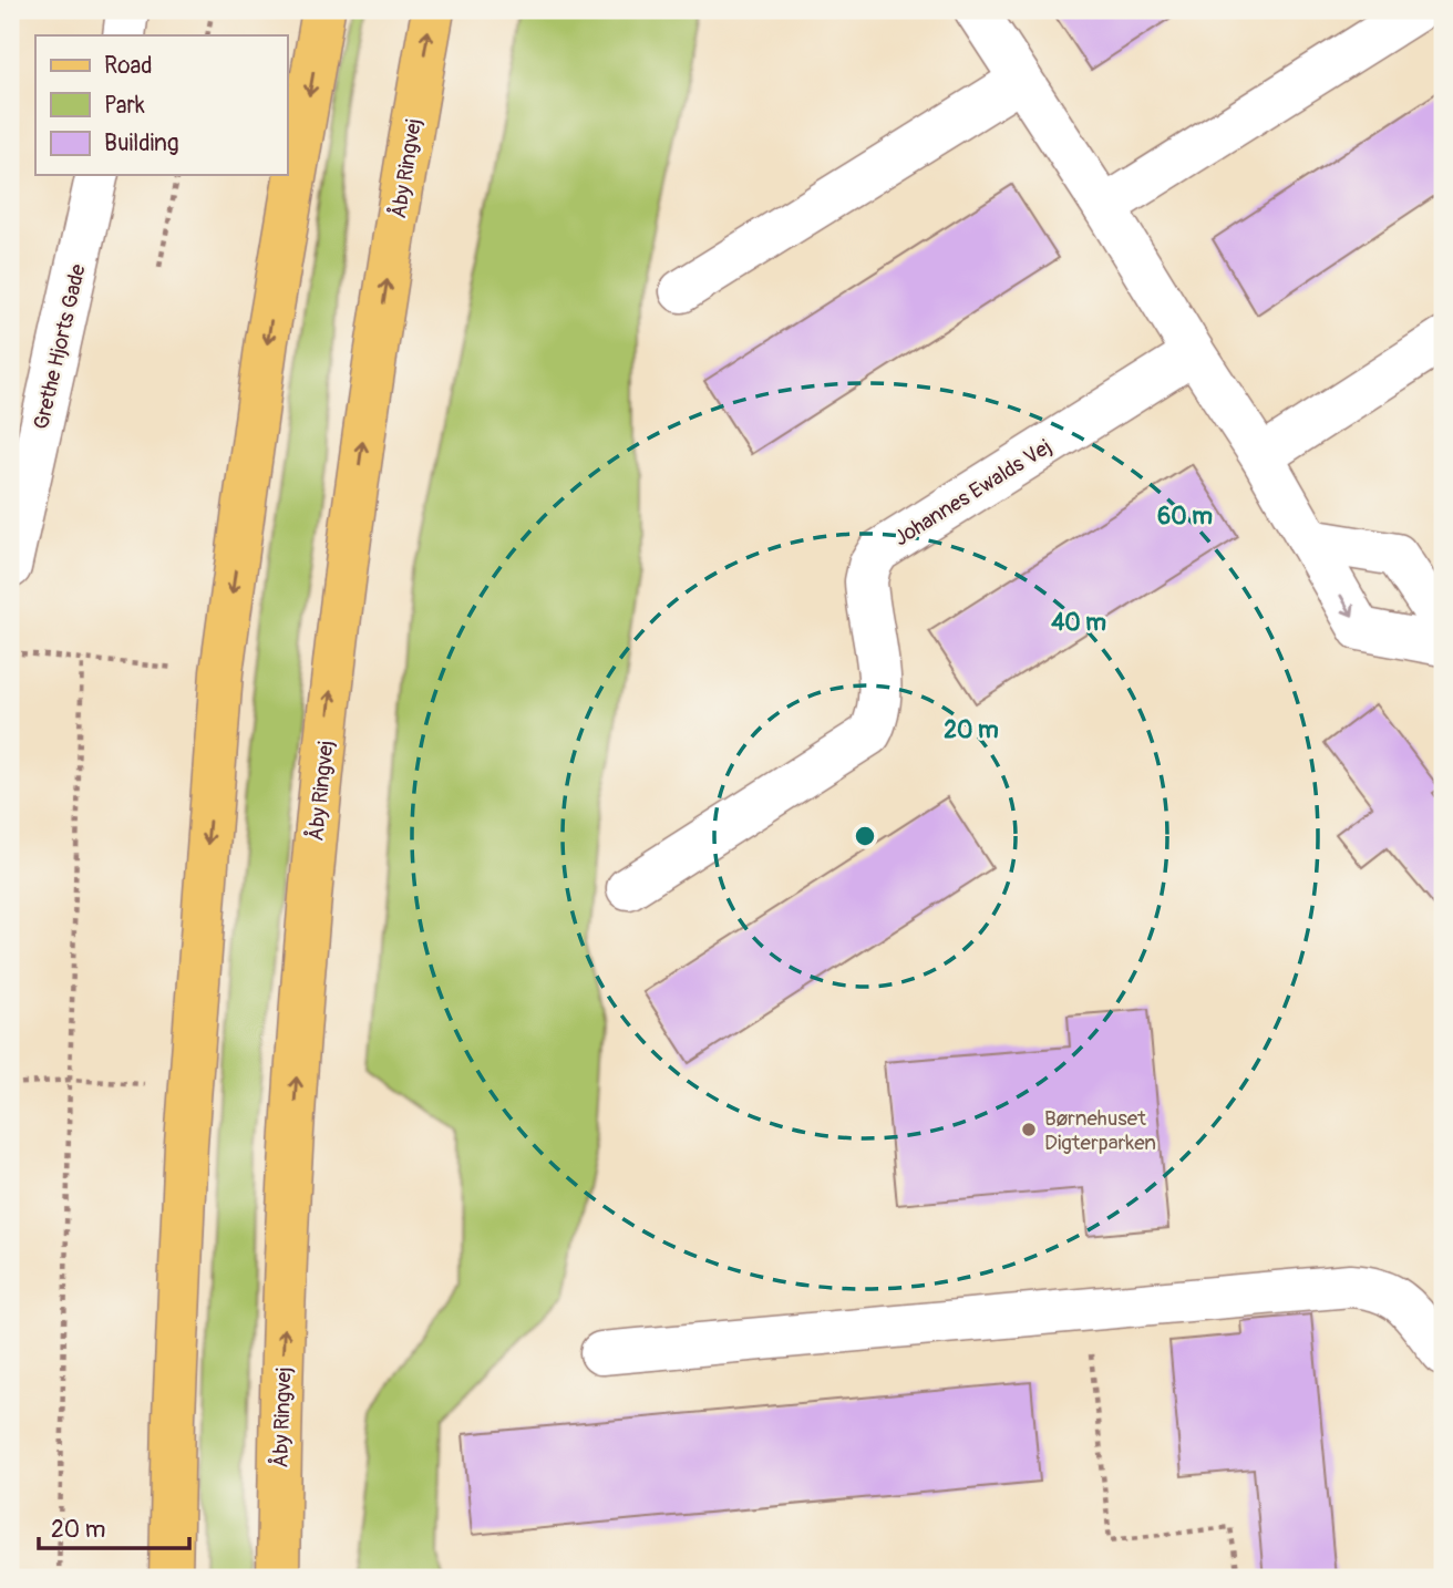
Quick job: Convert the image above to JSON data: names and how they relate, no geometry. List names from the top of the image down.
{
  "streets": {
    "main road": ["Åby Ringvej"],
    "street": ["Grethe Hjorts Gade", "Johannes Ewalds Vej"]
  },
  "places": ["Børnehuset Digterparken"],
  "legend": ["Road", "Park", "Building"],
  "scale_bar": "20 m",
  "rings": ["60 m", "40 m", "20 m"]
}
